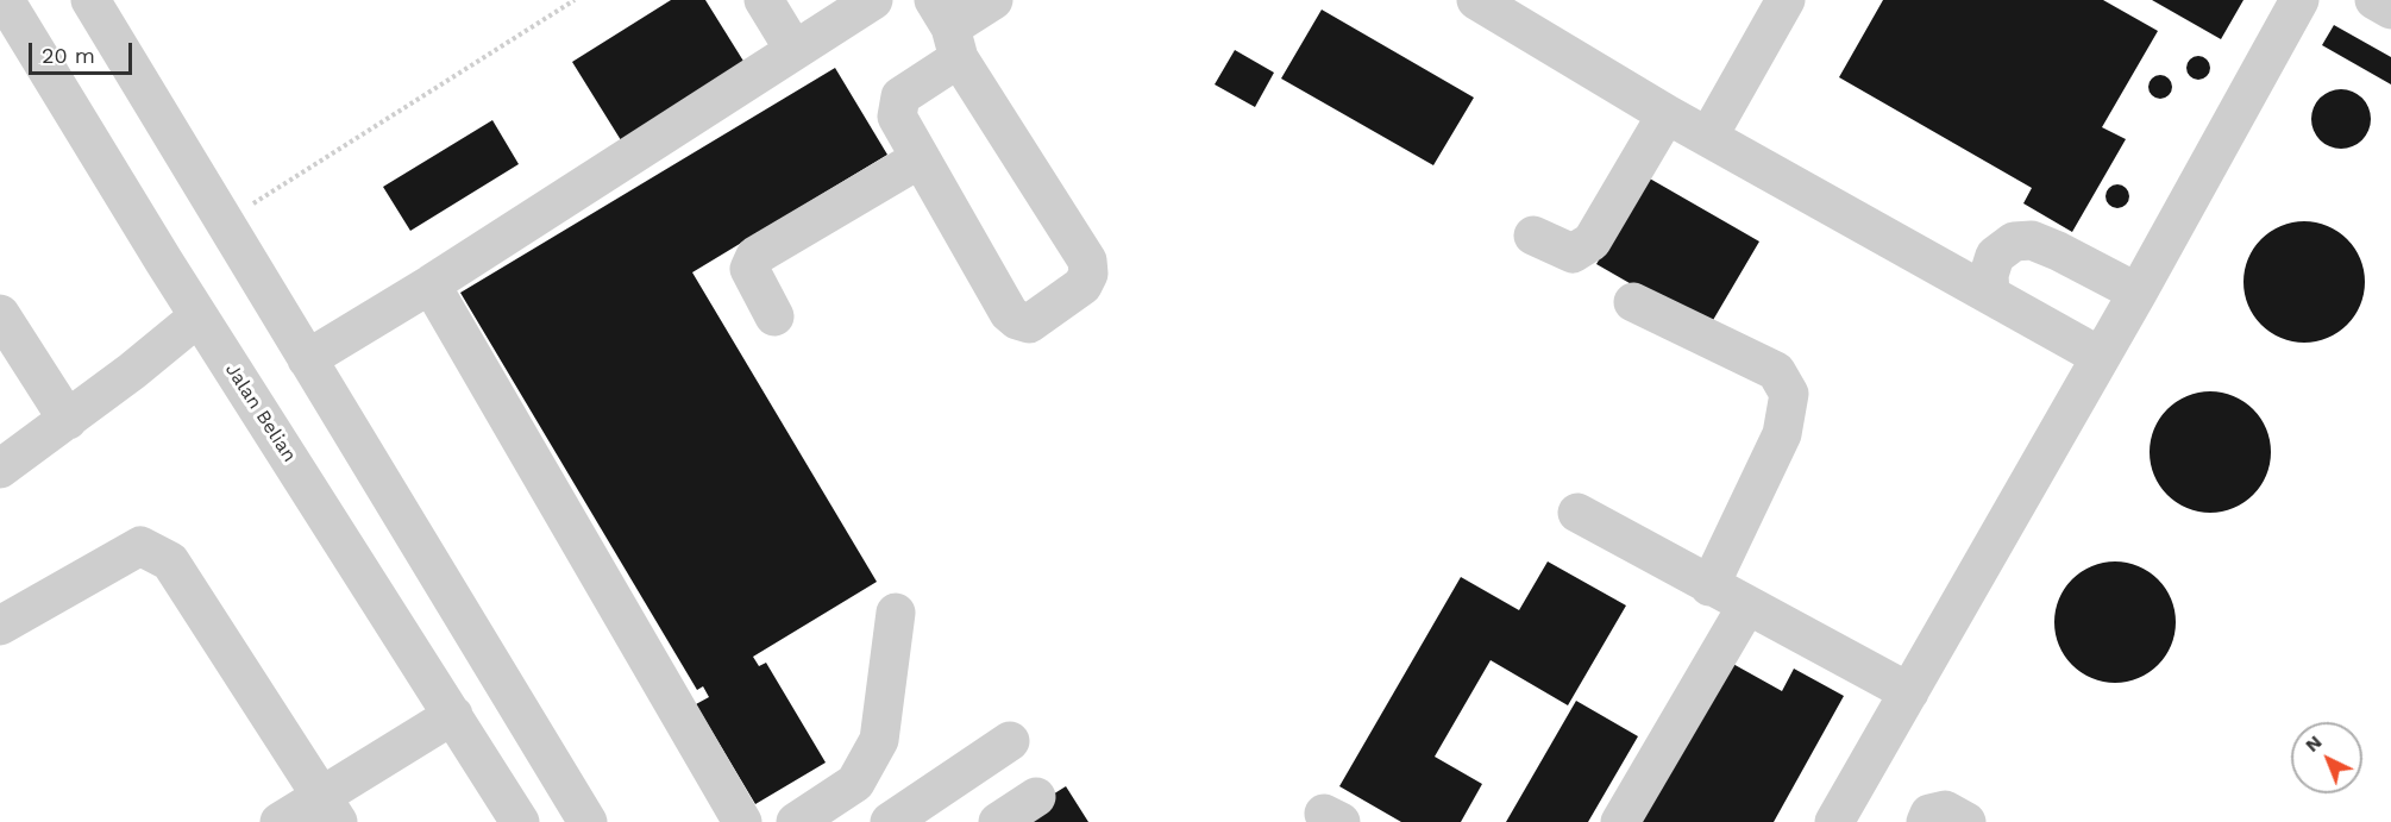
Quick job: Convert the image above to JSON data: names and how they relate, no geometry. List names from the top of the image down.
{
  "streets": {
    "street": ["Jalan Belian"]
  },
  "scale_bar": "20 m",
  "north": "top left"
}
